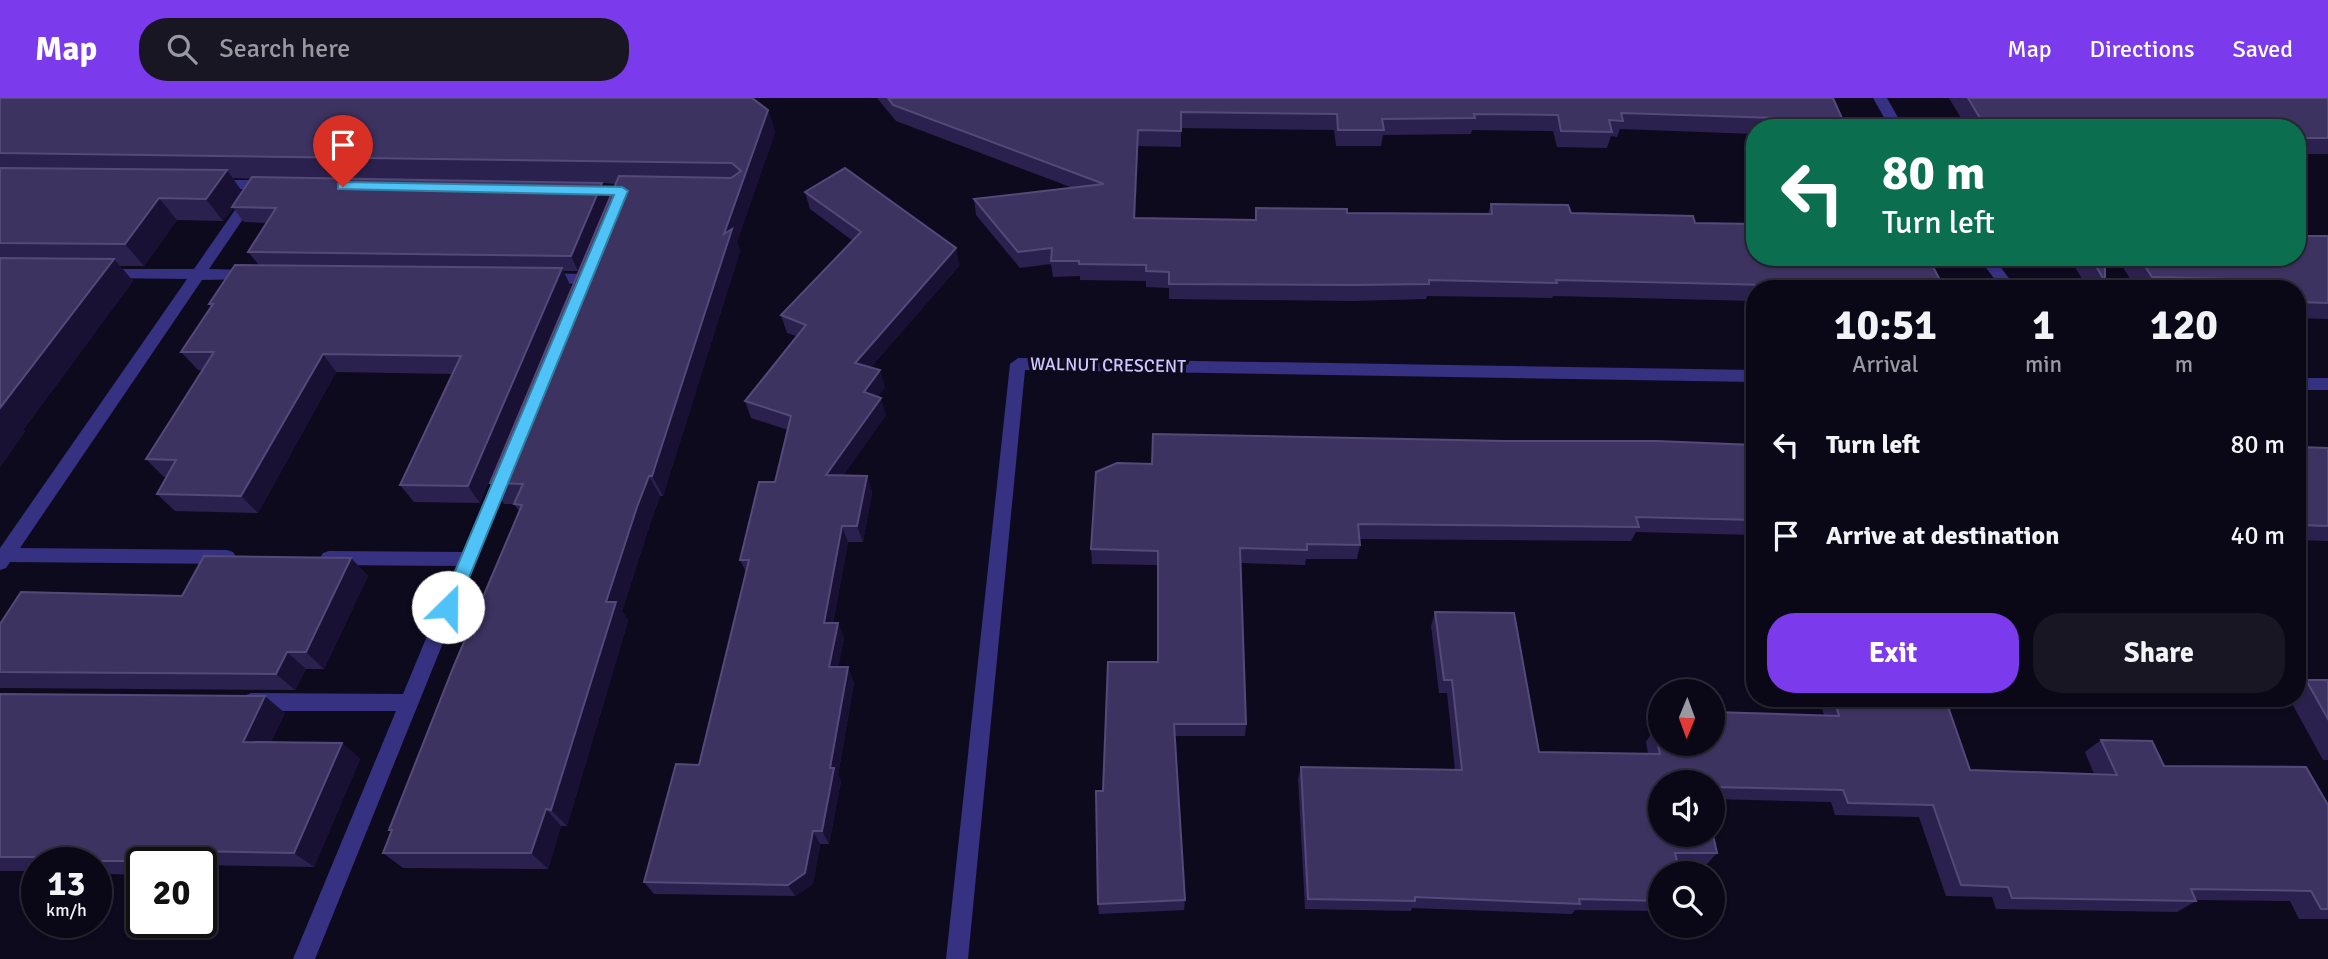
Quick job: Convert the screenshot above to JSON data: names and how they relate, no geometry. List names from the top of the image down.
{
  "streets": {
    "street": ["WALNUT CRESCENT"]
  },
  "north": "bottom",
  "page": {
    "header": "Map",
    "search": "Search here",
    "nav": ["Map", "Directions", "Saved"],
    "turn": ["80 m", "Turn left"],
    "eta": [
      "10:51",
      "Arrival",
      "1",
      "min",
      "120",
      "m"
    ],
    "list": [
      {
        "name": "Turn left",
        "value": "80 m"
      },
      {
        "name": "Arrive at destination",
        "value": "40 m"
      }
    ],
    "buttons": ["Exit", "Share"],
    "speed": "13 km/h",
    "limit": "20"
  }
}
